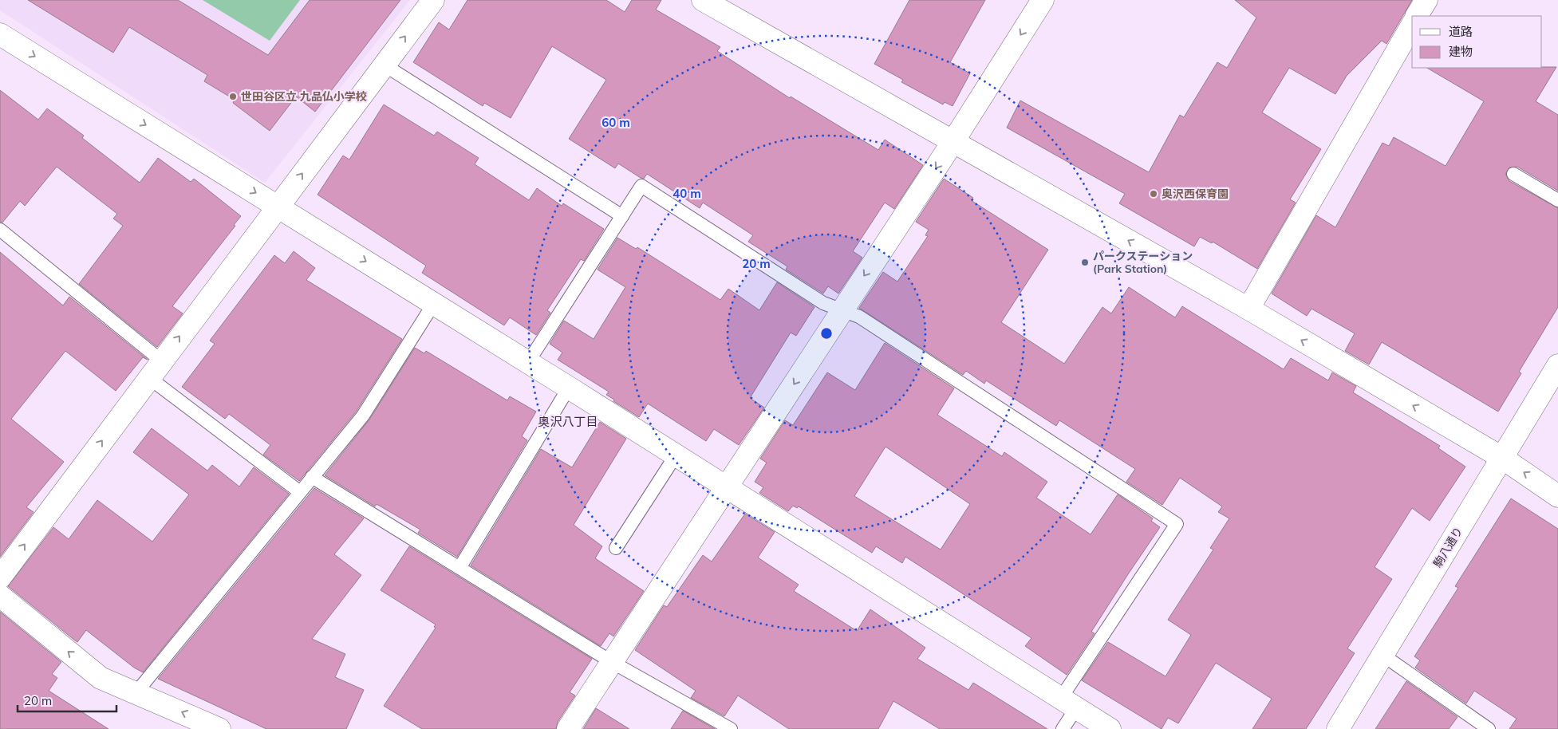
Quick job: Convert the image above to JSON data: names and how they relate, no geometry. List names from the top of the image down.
{
  "streets": {
    "street": ["駒八通り"]
  },
  "districts": ["奥沢八丁目"],
  "places": ["世田谷区立 九品仏小学校", "奥沢西保育園", "パークステーション (Park Station)"],
  "legend": ["道路", "建物"],
  "scale_bar": "20 m",
  "rings": ["60 m", "40 m", "20 m"]
}
